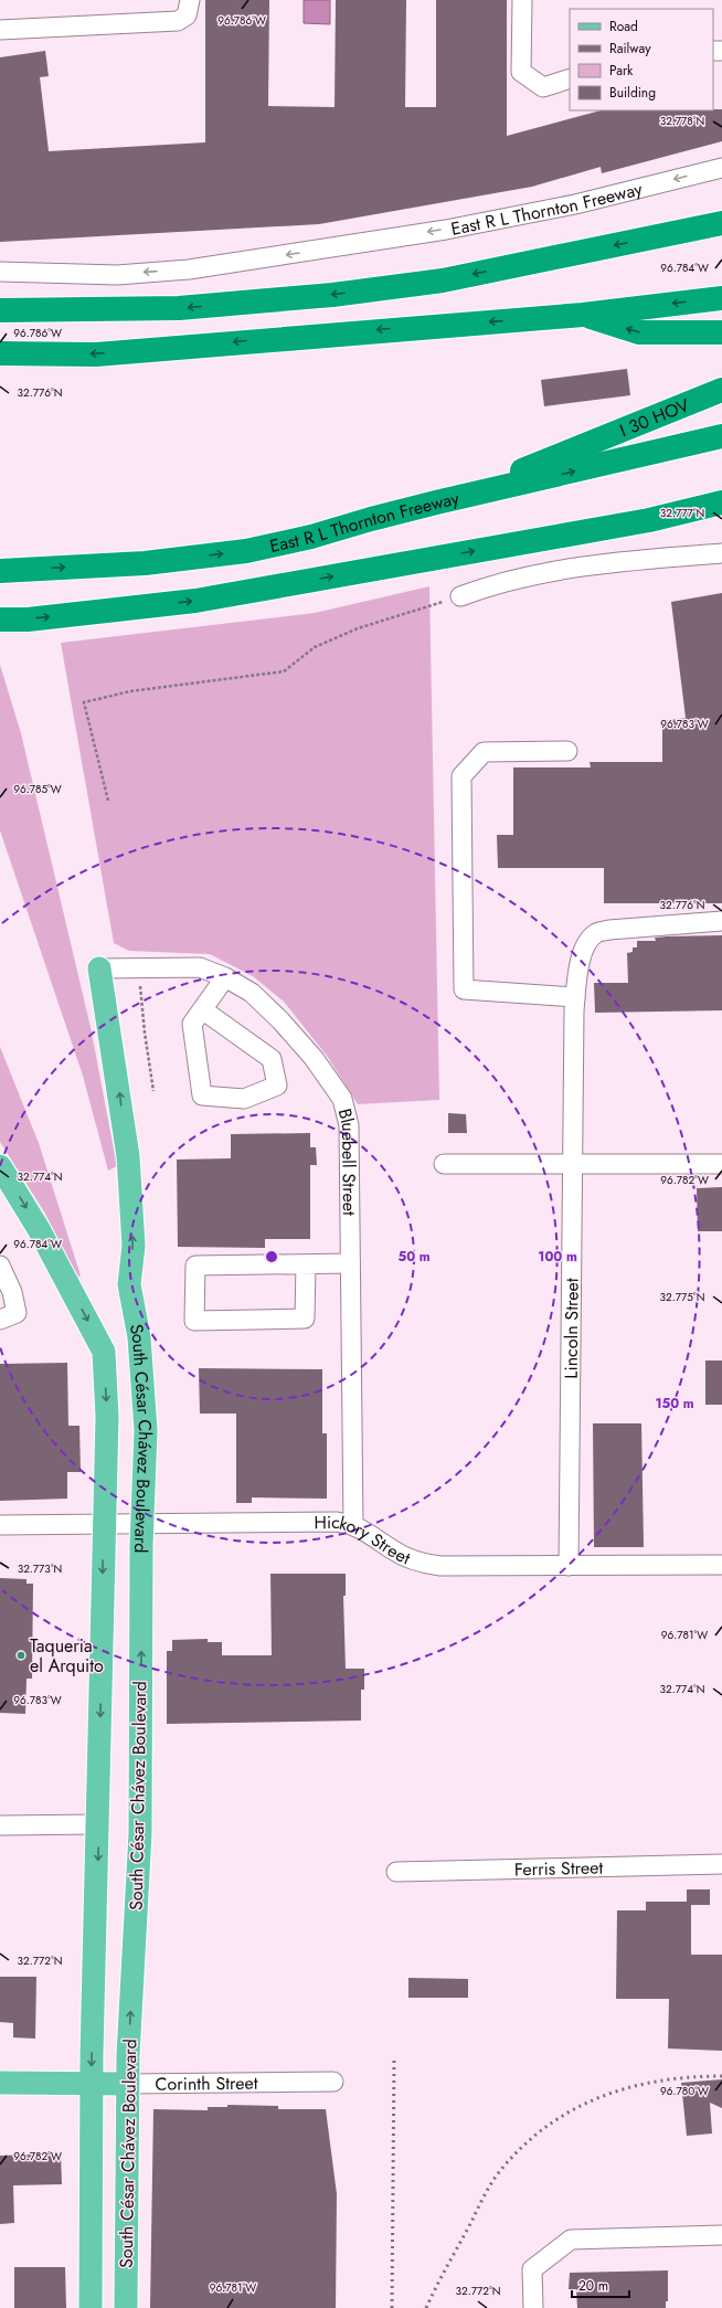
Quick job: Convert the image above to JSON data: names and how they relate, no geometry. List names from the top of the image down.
{
  "streets": {
    "highway": ["East R L Thornton Freeway", "I 30 HOV"],
    "main road": ["South César Chávez Boulevard", "Corinth Street"],
    "street": [
      "Bluebell Street",
      "Lincoln Street",
      "Hickory Street",
      "Ferris Street"
    ]
  },
  "crossings": [
    ["East R L Thornton Freeway", "I 30 HOV"],
    ["Bluebell Street", "South César Chávez Boulevard"],
    ["Bluebell Street", "Hickory Street"],
    ["Lincoln Street", "Hickory Street"],
    ["South César Chávez Boulevard", "Hickory Street"],
    ["South César Chávez Boulevard", "Corinth Street"]
  ],
  "places": ["Taqueria el Arquito"],
  "legend": [
    "Road",
    "Railway",
    "Park",
    "Building"
  ],
  "scale_bar": "20 m",
  "coordinates": [
    "96.786°W",
    "32.778°N",
    "96.784°W",
    "32.776°N",
    "32.777°N",
    "96.783°W",
    "96.785°W",
    "32.774°N",
    "96.782°W",
    "32.775°N",
    "32.773°N",
    "96.781°W",
    "32.772°N",
    "96.780°W"
  ],
  "rings": ["50 m", "100 m", "150 m"]
}
